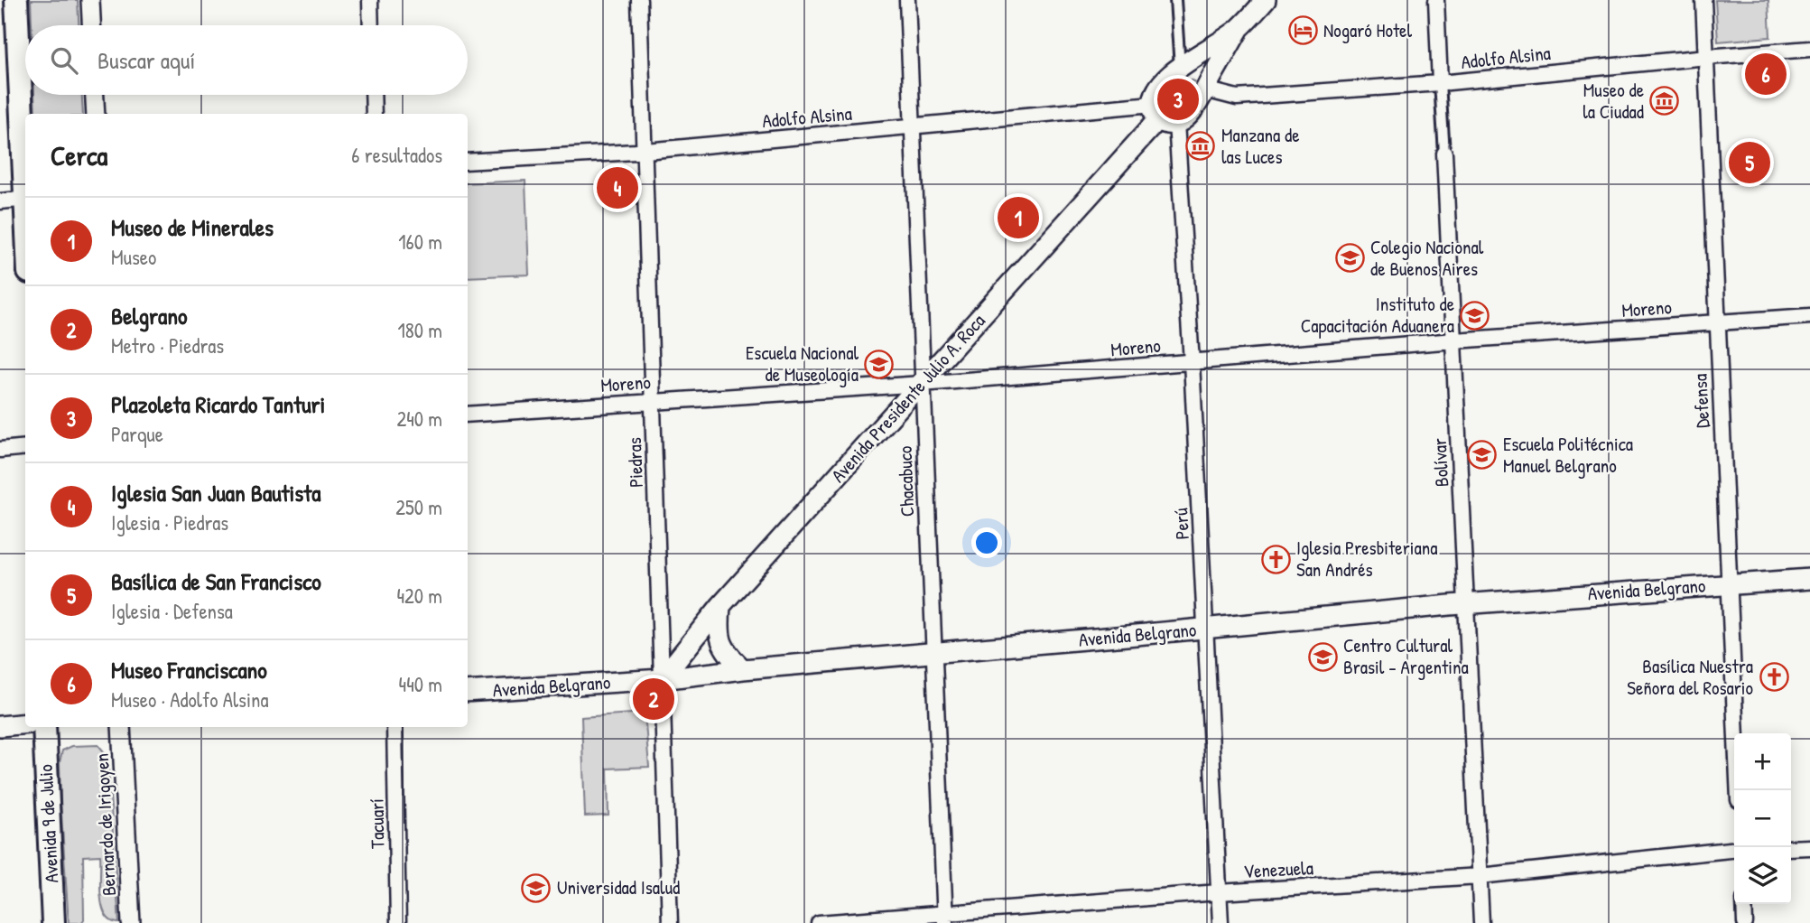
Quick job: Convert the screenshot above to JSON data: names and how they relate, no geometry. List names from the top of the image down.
{
  "streets": {
    "highway": ["Avenida 9 de Julio"],
    "main road": ["Avenida Presidente Julio A. Roca", "Avenida Belgrano"],
    "street": [
      "Adolfo Alsina",
      "Moreno",
      "Defensa",
      "Piedras",
      "Bolívar",
      "Chacabuco",
      "Perú",
      "Tacuarí",
      "Bernardo de Irigoyen",
      "Venezuela"
    ]
  },
  "crossings": [
    ["Adolfo Alsina", "Avenida Presidente Julio A. Roca"],
    ["Adolfo Alsina", "Defensa"],
    ["Adolfo Alsina", "Piedras"],
    ["Adolfo Alsina", "Bolívar"],
    ["Adolfo Alsina", "Chacabuco"],
    ["Adolfo Alsina", "Perú"],
    ["Moreno", "Avenida Presidente Julio A. Roca"],
    ["Moreno", "Defensa"],
    ["Moreno", "Piedras"],
    ["Moreno", "Bolívar"],
    ["Moreno", "Chacabuco"],
    ["Moreno", "Perú"],
    ["Avenida Presidente Julio A. Roca", "Piedras"],
    ["Avenida Presidente Julio A. Roca", "Chacabuco"],
    ["Avenida Presidente Julio A. Roca", "Perú"],
    ["Avenida Presidente Julio A. Roca", "Avenida Belgrano"],
    ["Defensa", "Avenida Belgrano"],
    ["Piedras", "Avenida Belgrano"],
    ["Bolívar", "Avenida Belgrano"],
    ["Bolívar", "Venezuela"],
    ["Chacabuco", "Avenida Belgrano"],
    ["Chacabuco", "Venezuela"],
    ["Perú", "Avenida Belgrano"],
    ["Perú", "Venezuela"]
  ],
  "places": {
    "hotel": ["Nogaró Hotel"],
    "museum": ["Museo de la Ciudad", "Manzana de las Luces"],
    "school or university": [
      "Colegio Nacional de Buenos Aires",
      "Instituto de Capacitación Aduanera",
      "Escuela Nacional de Museología",
      "Escuela Politécnica Manuel Belgrano",
      "Centro Cultural Brasil - Argentina",
      "Universidad Isalud"
    ],
    "church": ["Iglesia Presbiteriana San Andrés", "Basílica Nuestra Señora del Rosario"]
  },
  "page": {
    "search": "Buscar aquí",
    "pins": [
      "6",
      "3",
      "5",
      "4",
      "1",
      "2"
    ],
    "heading": ["Cerca", "6 resultados"],
    "list": [
      {
        "mark": "1",
        "name": "Museo de Minerales",
        "note": "Museo",
        "value": "160 m"
      },
      {
        "mark": "2",
        "name": "Belgrano",
        "note": "Metro · Piedras",
        "value": "180 m"
      },
      {
        "mark": "3",
        "name": "Plazoleta Ricardo Tanturi",
        "note": "Parque",
        "value": "240 m"
      },
      {
        "mark": "4",
        "name": "Iglesia San Juan Bautista",
        "note": "Iglesia · Piedras",
        "value": "250 m"
      },
      {
        "mark": "5",
        "name": "Basílica de San Francisco",
        "note": "Iglesia · Defensa",
        "value": "420 m"
      },
      {
        "mark": "6",
        "name": "Museo Franciscano",
        "note": "Museo · Adolfo Alsina",
        "value": "440 m"
      }
    ],
    "map_buttons": ["+", "−"]
  }
}
